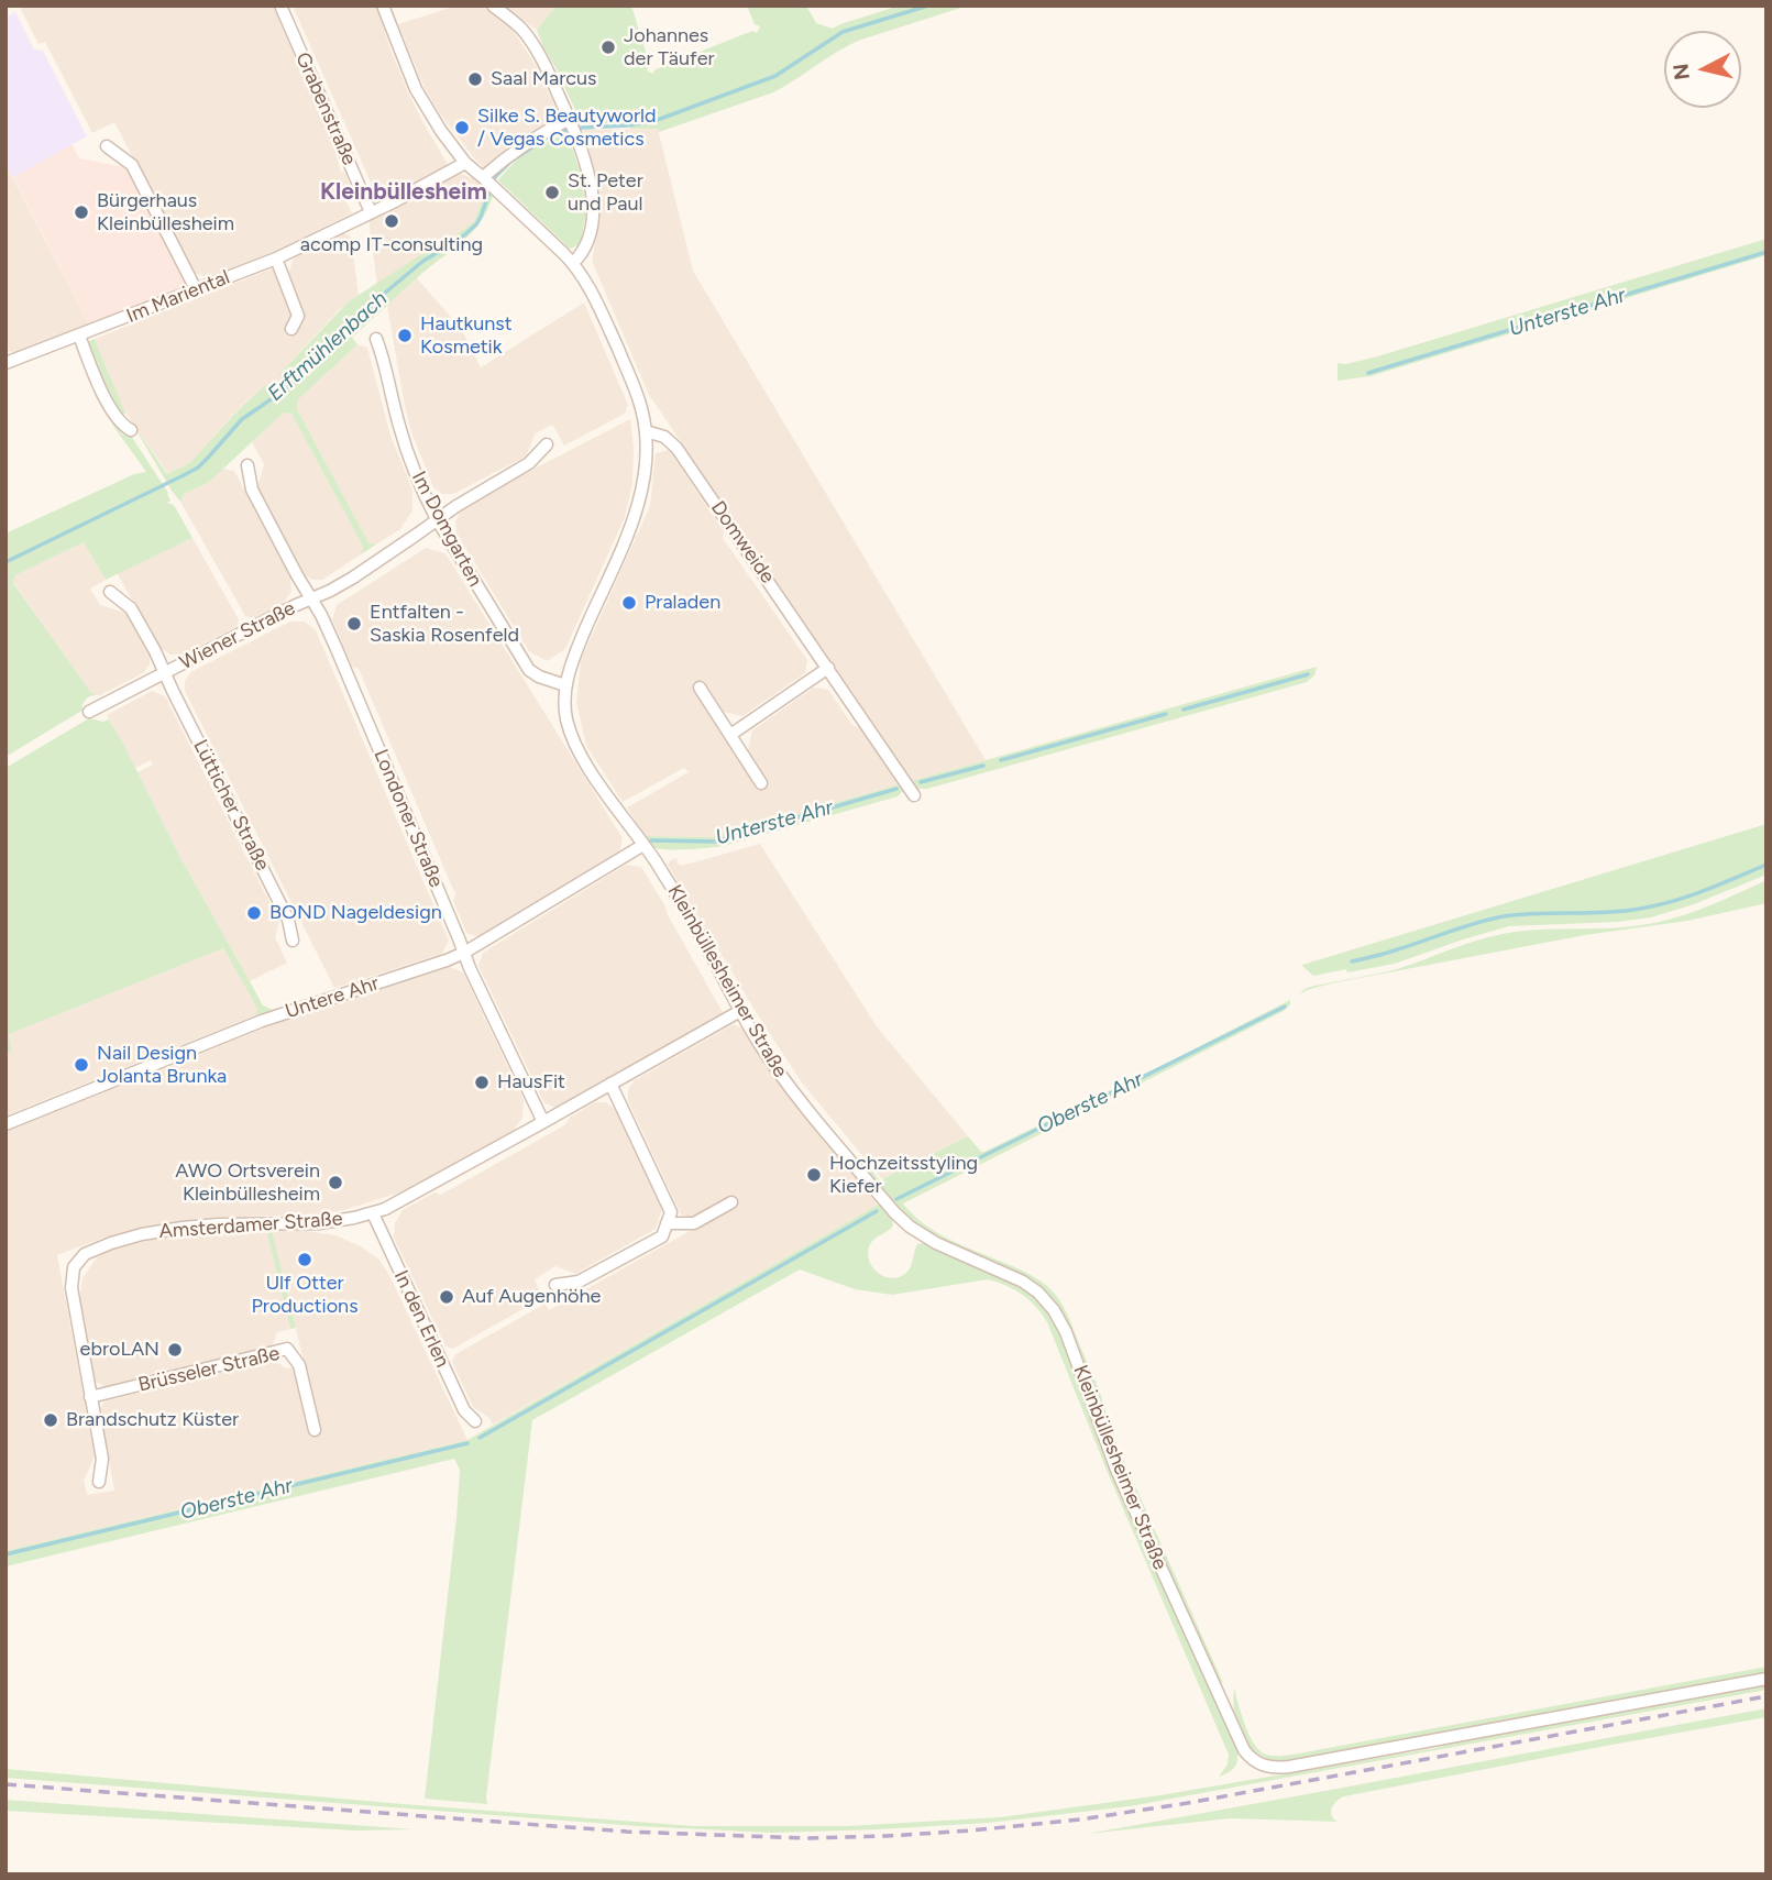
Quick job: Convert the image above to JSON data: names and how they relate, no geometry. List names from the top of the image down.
{
  "streets": {
    "street": [
      "Grabenstraße",
      "Im Mariental",
      "Im Domgarten",
      "Domweide",
      "Wiener Straße",
      "Lütticher Straße",
      "Londoner Straße",
      "Kleinbüllesheimer Straße",
      "Untere Ahr",
      "Amsterdamer Straße",
      "In den Erlen",
      "Brüsseler Straße"
    ]
  },
  "crossings": [
    ["Grabenstraße", "Im Mariental"],
    ["Im Mariental", "Kleinbüllesheimer Straße"],
    ["Im Domgarten", "Wiener Straße"],
    ["Im Domgarten", "Kleinbüllesheimer Straße"],
    ["Domweide", "Kleinbüllesheimer Straße"],
    ["Wiener Straße", "Lütticher Straße"],
    ["Wiener Straße", "Londoner Straße"],
    ["Londoner Straße", "Untere Ahr"],
    ["Londoner Straße", "Amsterdamer Straße"],
    ["Kleinbüllesheimer Straße", "Untere Ahr"],
    ["Kleinbüllesheimer Straße", "Amsterdamer Straße"],
    ["Amsterdamer Straße", "In den Erlen"],
    ["Amsterdamer Straße", "Brüsseler Straße"]
  ],
  "districts": ["Kleinbüllesheim"],
  "water": ["Unterste Ahr", "Erftmühlenbach", "Oberste Ahr"],
  "places": [
    "Johannes der Täufer",
    "Saal Marcus",
    "Silke S. Beautyworld / Vegas Cosmetics",
    "St. Peter und Paul",
    "Bürgerhaus Kleinbüllesheim",
    "acomp IT-consulting",
    "Hautkunst Kosmetik",
    "Praladen",
    "Entfalten - Saskia Rosenfeld",
    "BOND Nageldesign",
    "Nail Design Jolanta Brunka",
    "HausFit",
    "Hochzeitsstyling Kiefer",
    "AWO Ortsverein Kleinbüllesheim",
    "Ulf Otter Productions",
    "Auf Augenhöhe",
    "ebroLAN",
    "Brandschutz Küster"
  ],
  "north": "left"
}
